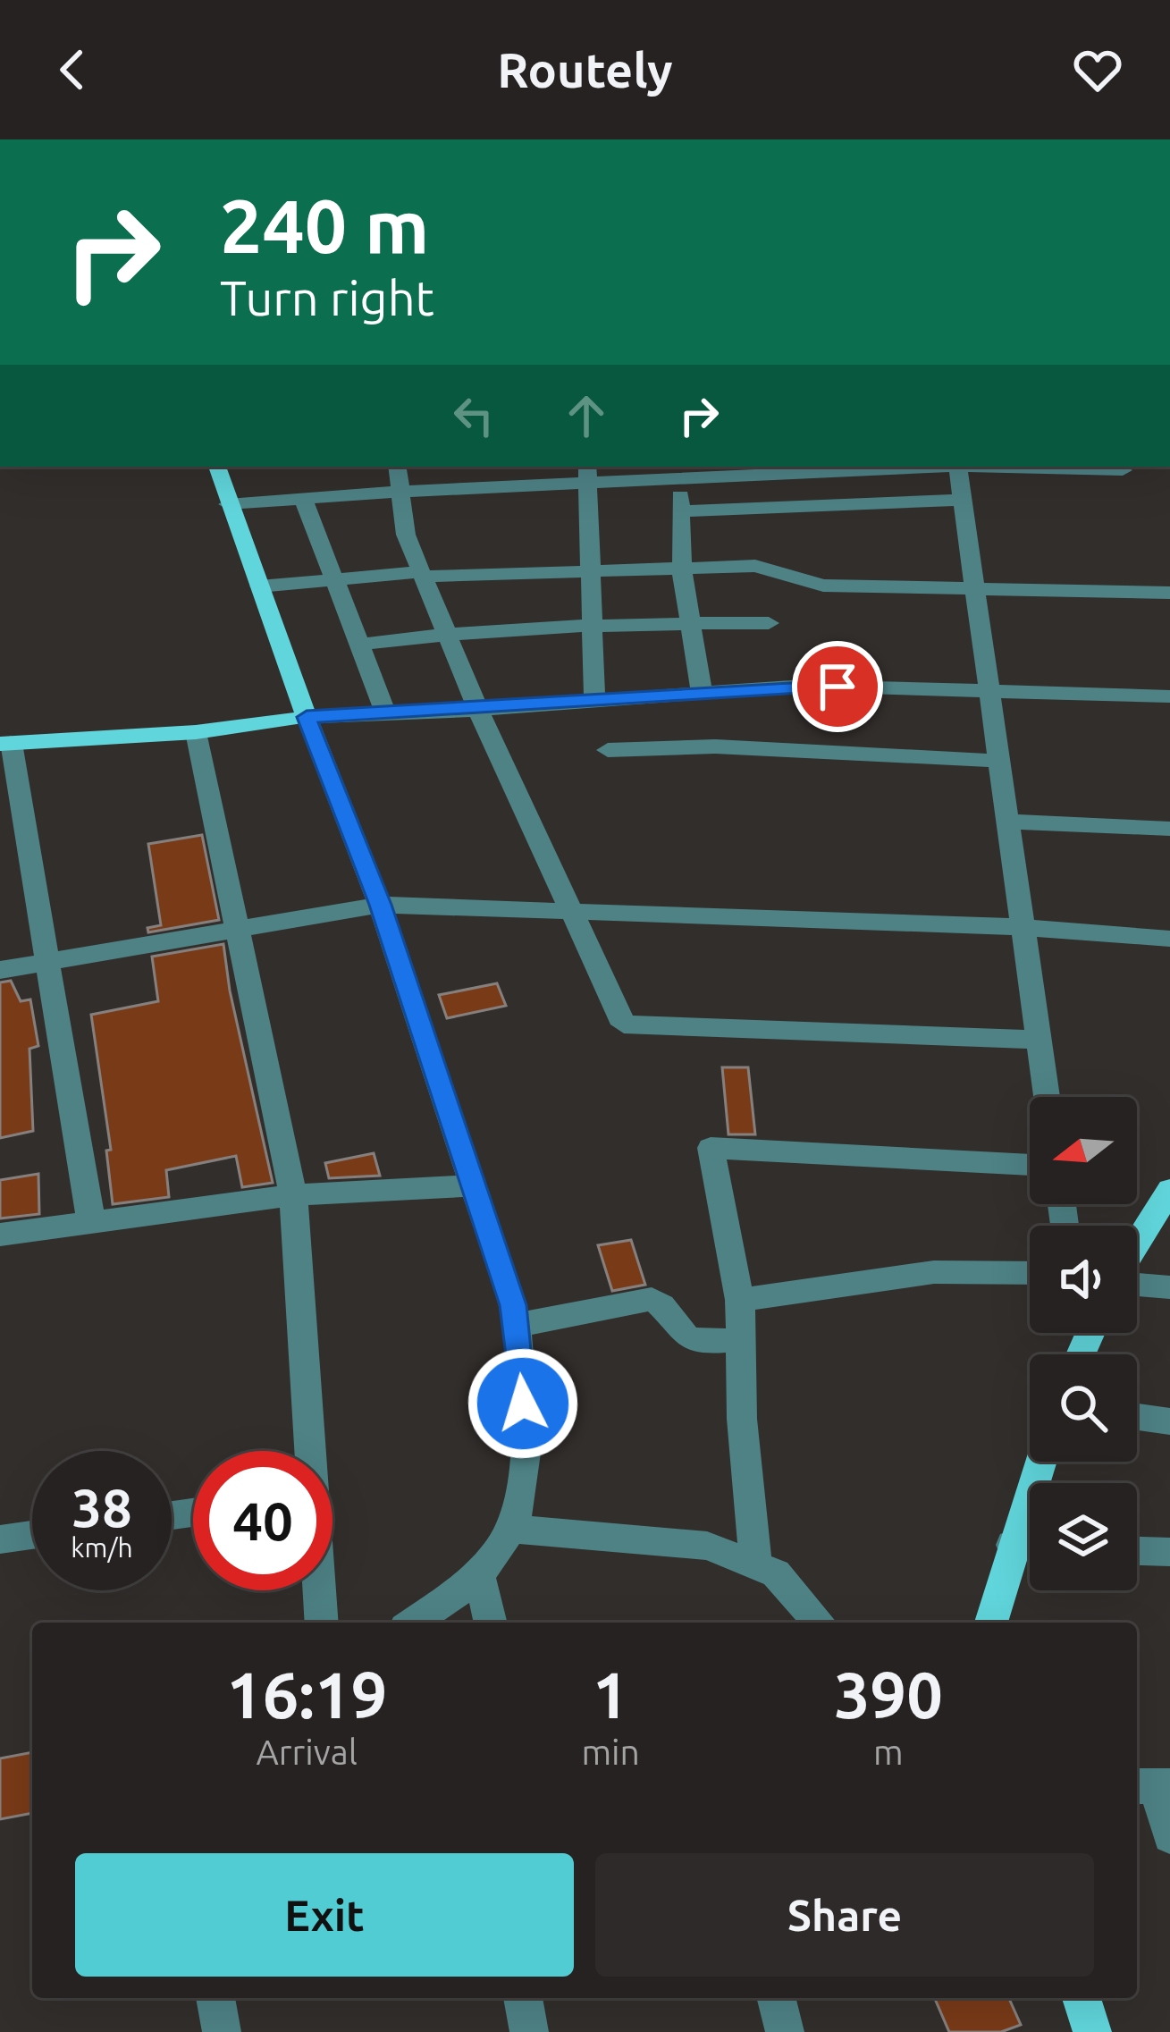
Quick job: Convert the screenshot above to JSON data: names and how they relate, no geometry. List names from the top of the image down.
{
  "north": "left",
  "page": {
    "header": "Routely",
    "turn": ["240 m", "Turn right"],
    "speed": "38 km/h",
    "limit": "40",
    "eta": [
      "16:19",
      "Arrival",
      "1",
      "min",
      "390",
      "m"
    ],
    "buttons": ["Exit", "Share"]
  }
}
